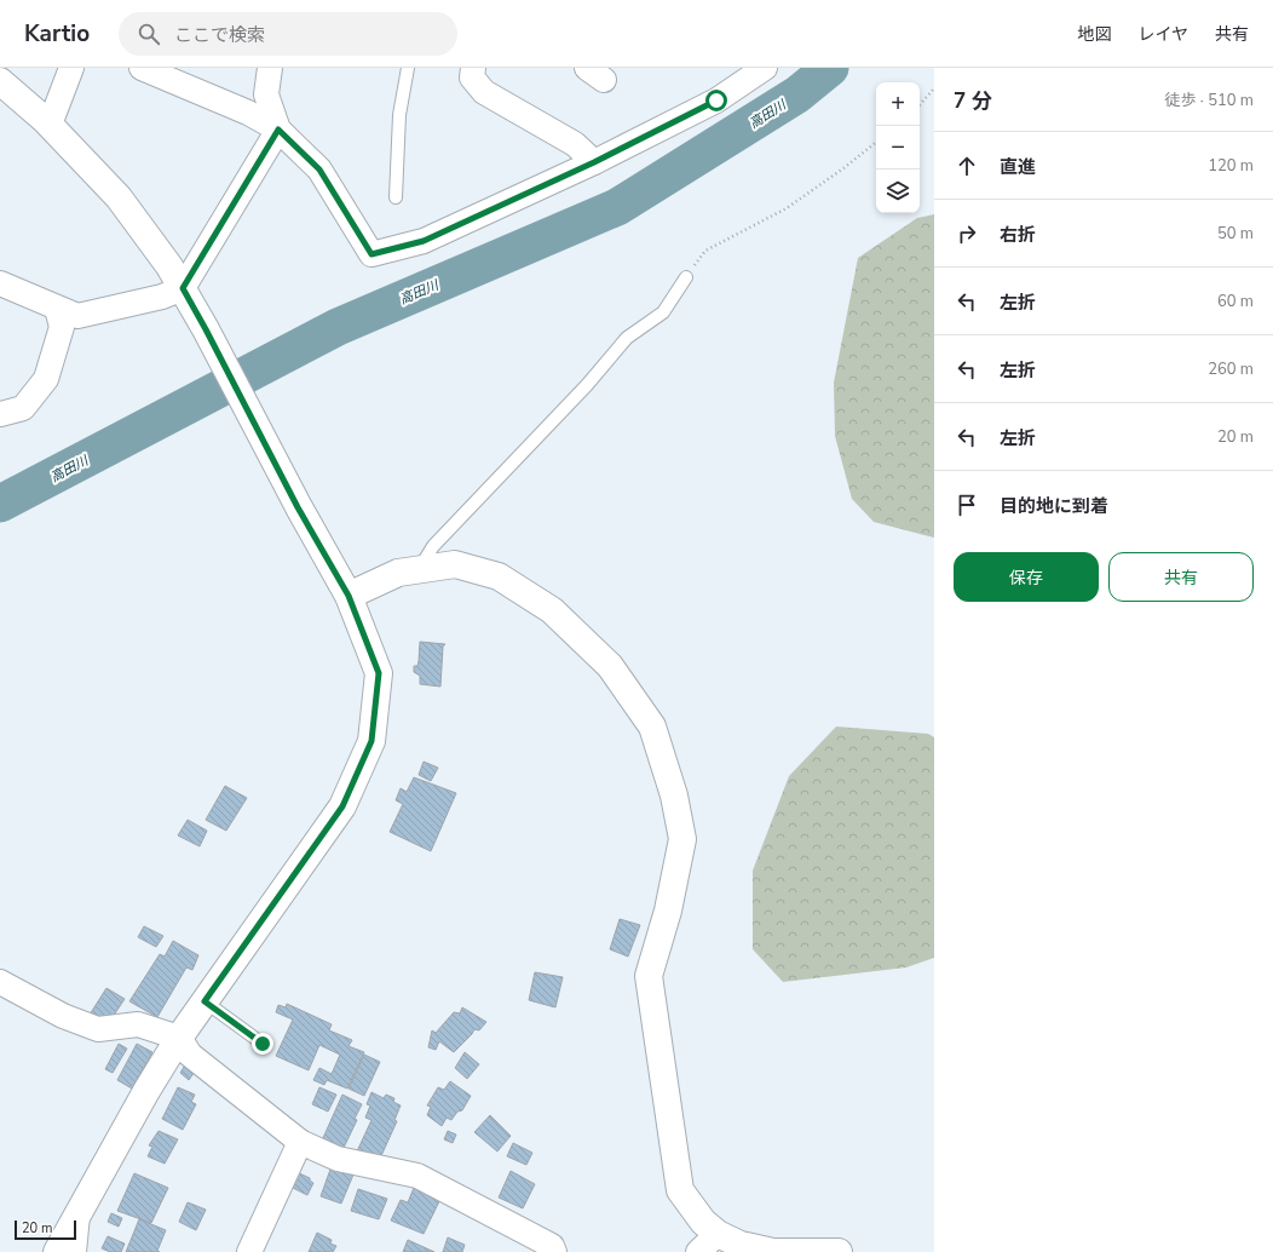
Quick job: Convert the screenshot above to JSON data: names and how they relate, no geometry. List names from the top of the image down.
{
  "water": ["高田川"],
  "scale_bar": "20 m",
  "page": {
    "header": "Kartio",
    "search": "ここで検索",
    "nav": ["地図", "レイヤ", "共有"],
    "heading": ["7 分", "徒歩 · 510 m"],
    "map_buttons": ["+", "−"],
    "list": [
      ["直進", "120 m"],
      ["右折", "50 m"],
      ["左折", "60 m"],
      ["左折", "260 m"],
      ["左折", "20 m"],
      "目的地に到着"
    ],
    "buttons": ["保存", "共有"],
    "scale": "20 m"
  }
}
